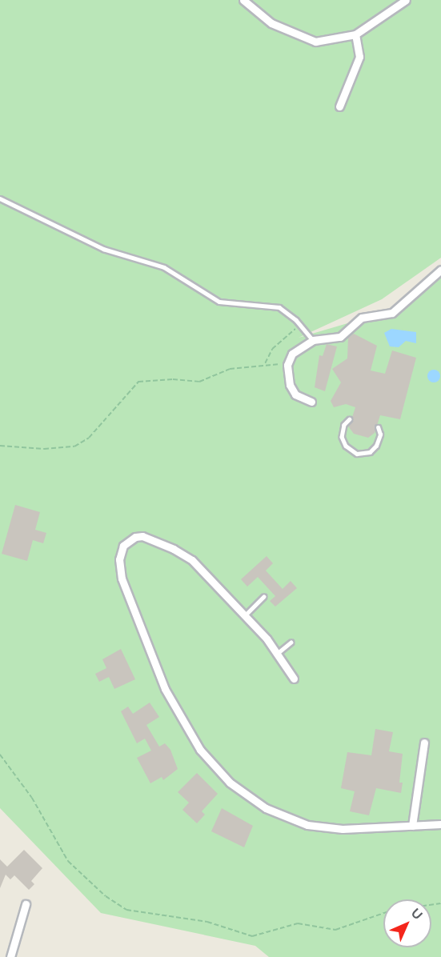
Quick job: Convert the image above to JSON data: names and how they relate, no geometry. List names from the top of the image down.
{
  "north": "top right"
}
